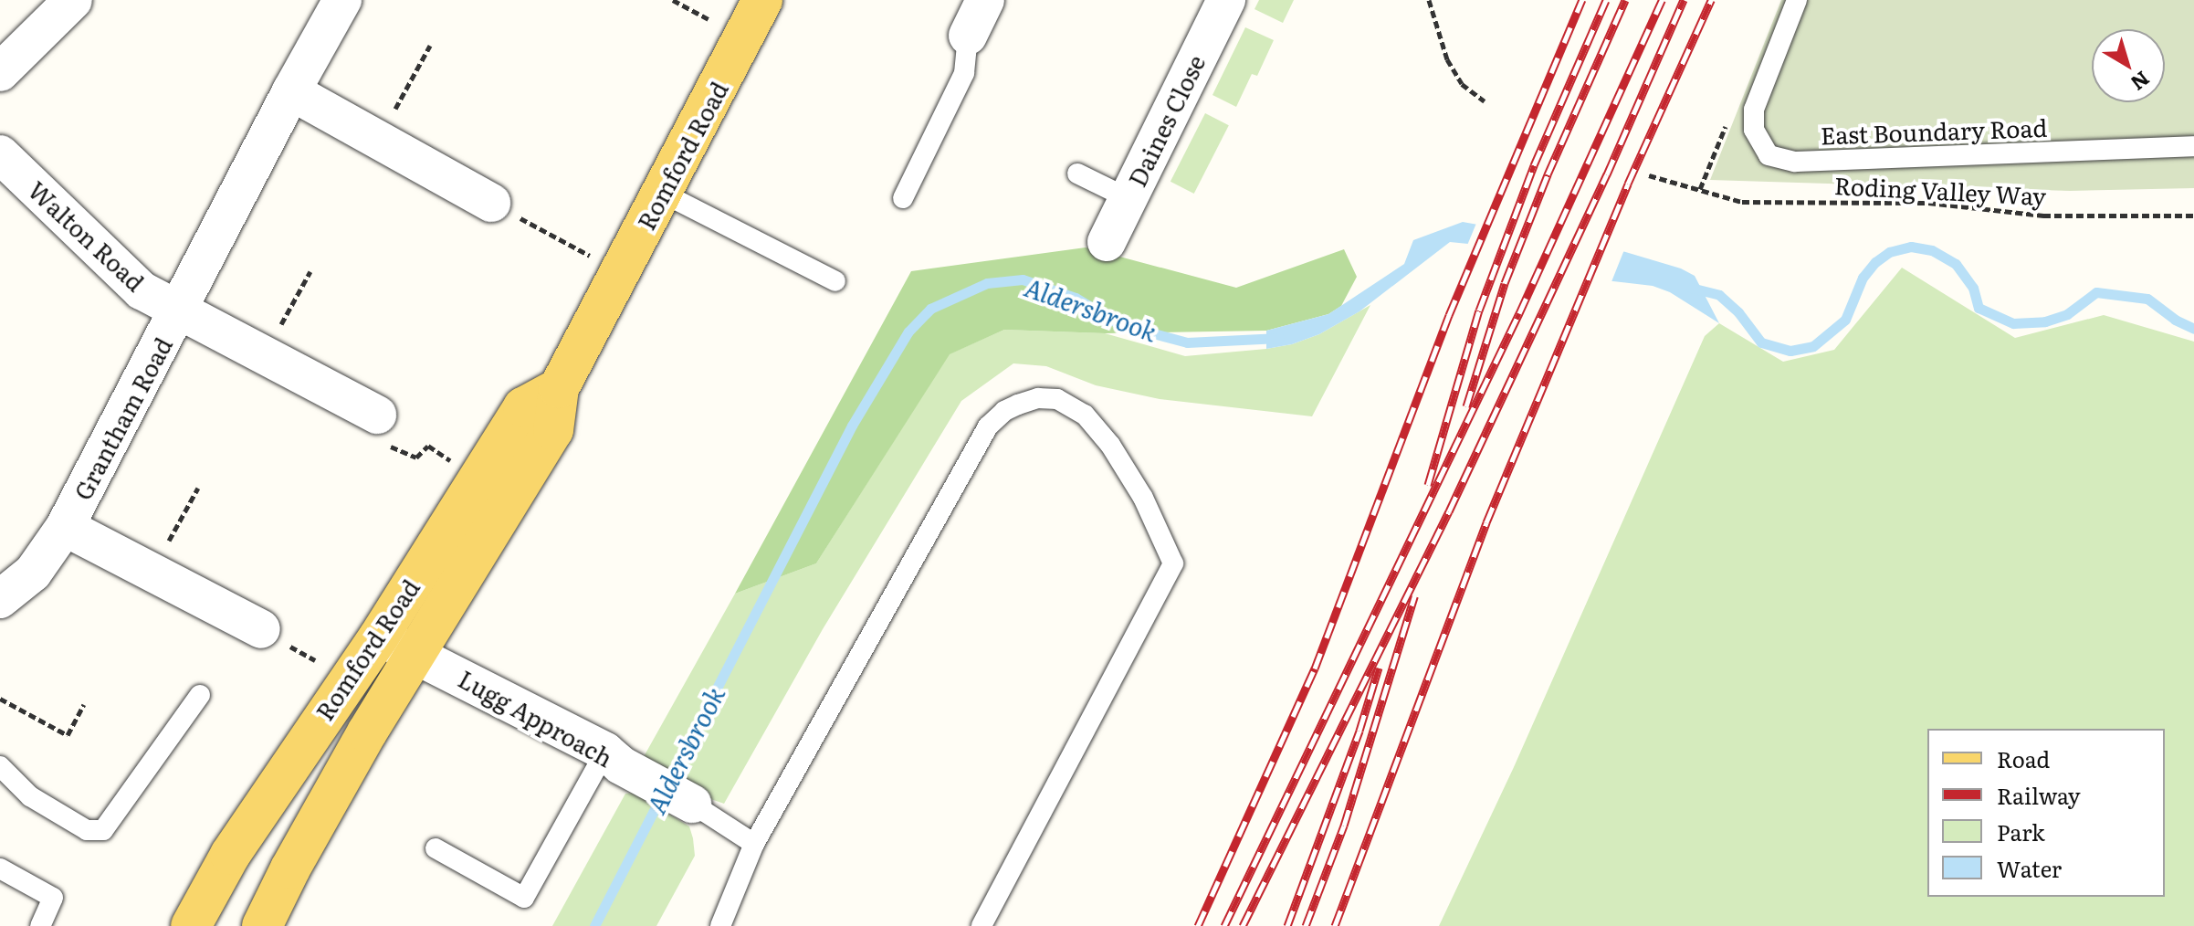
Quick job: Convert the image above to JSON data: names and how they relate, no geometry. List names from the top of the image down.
{
  "streets": {
    "main road": ["Romford Road"],
    "street": [
      "Daines Close",
      "Walton Road",
      "Grantham Road",
      "Lugg Approach"
    ],
    "lane": ["East Boundary Road"],
    "path": ["Roding Valley Way"]
  },
  "crossings": [
    ["Romford Road", "Lugg Approach"],
    ["Walton Road", "Grantham Road"]
  ],
  "water": ["Aldersbrook"],
  "legend": [
    "Road",
    "Railway",
    "Park",
    "Water"
  ],
  "north": "bottom right"
}
